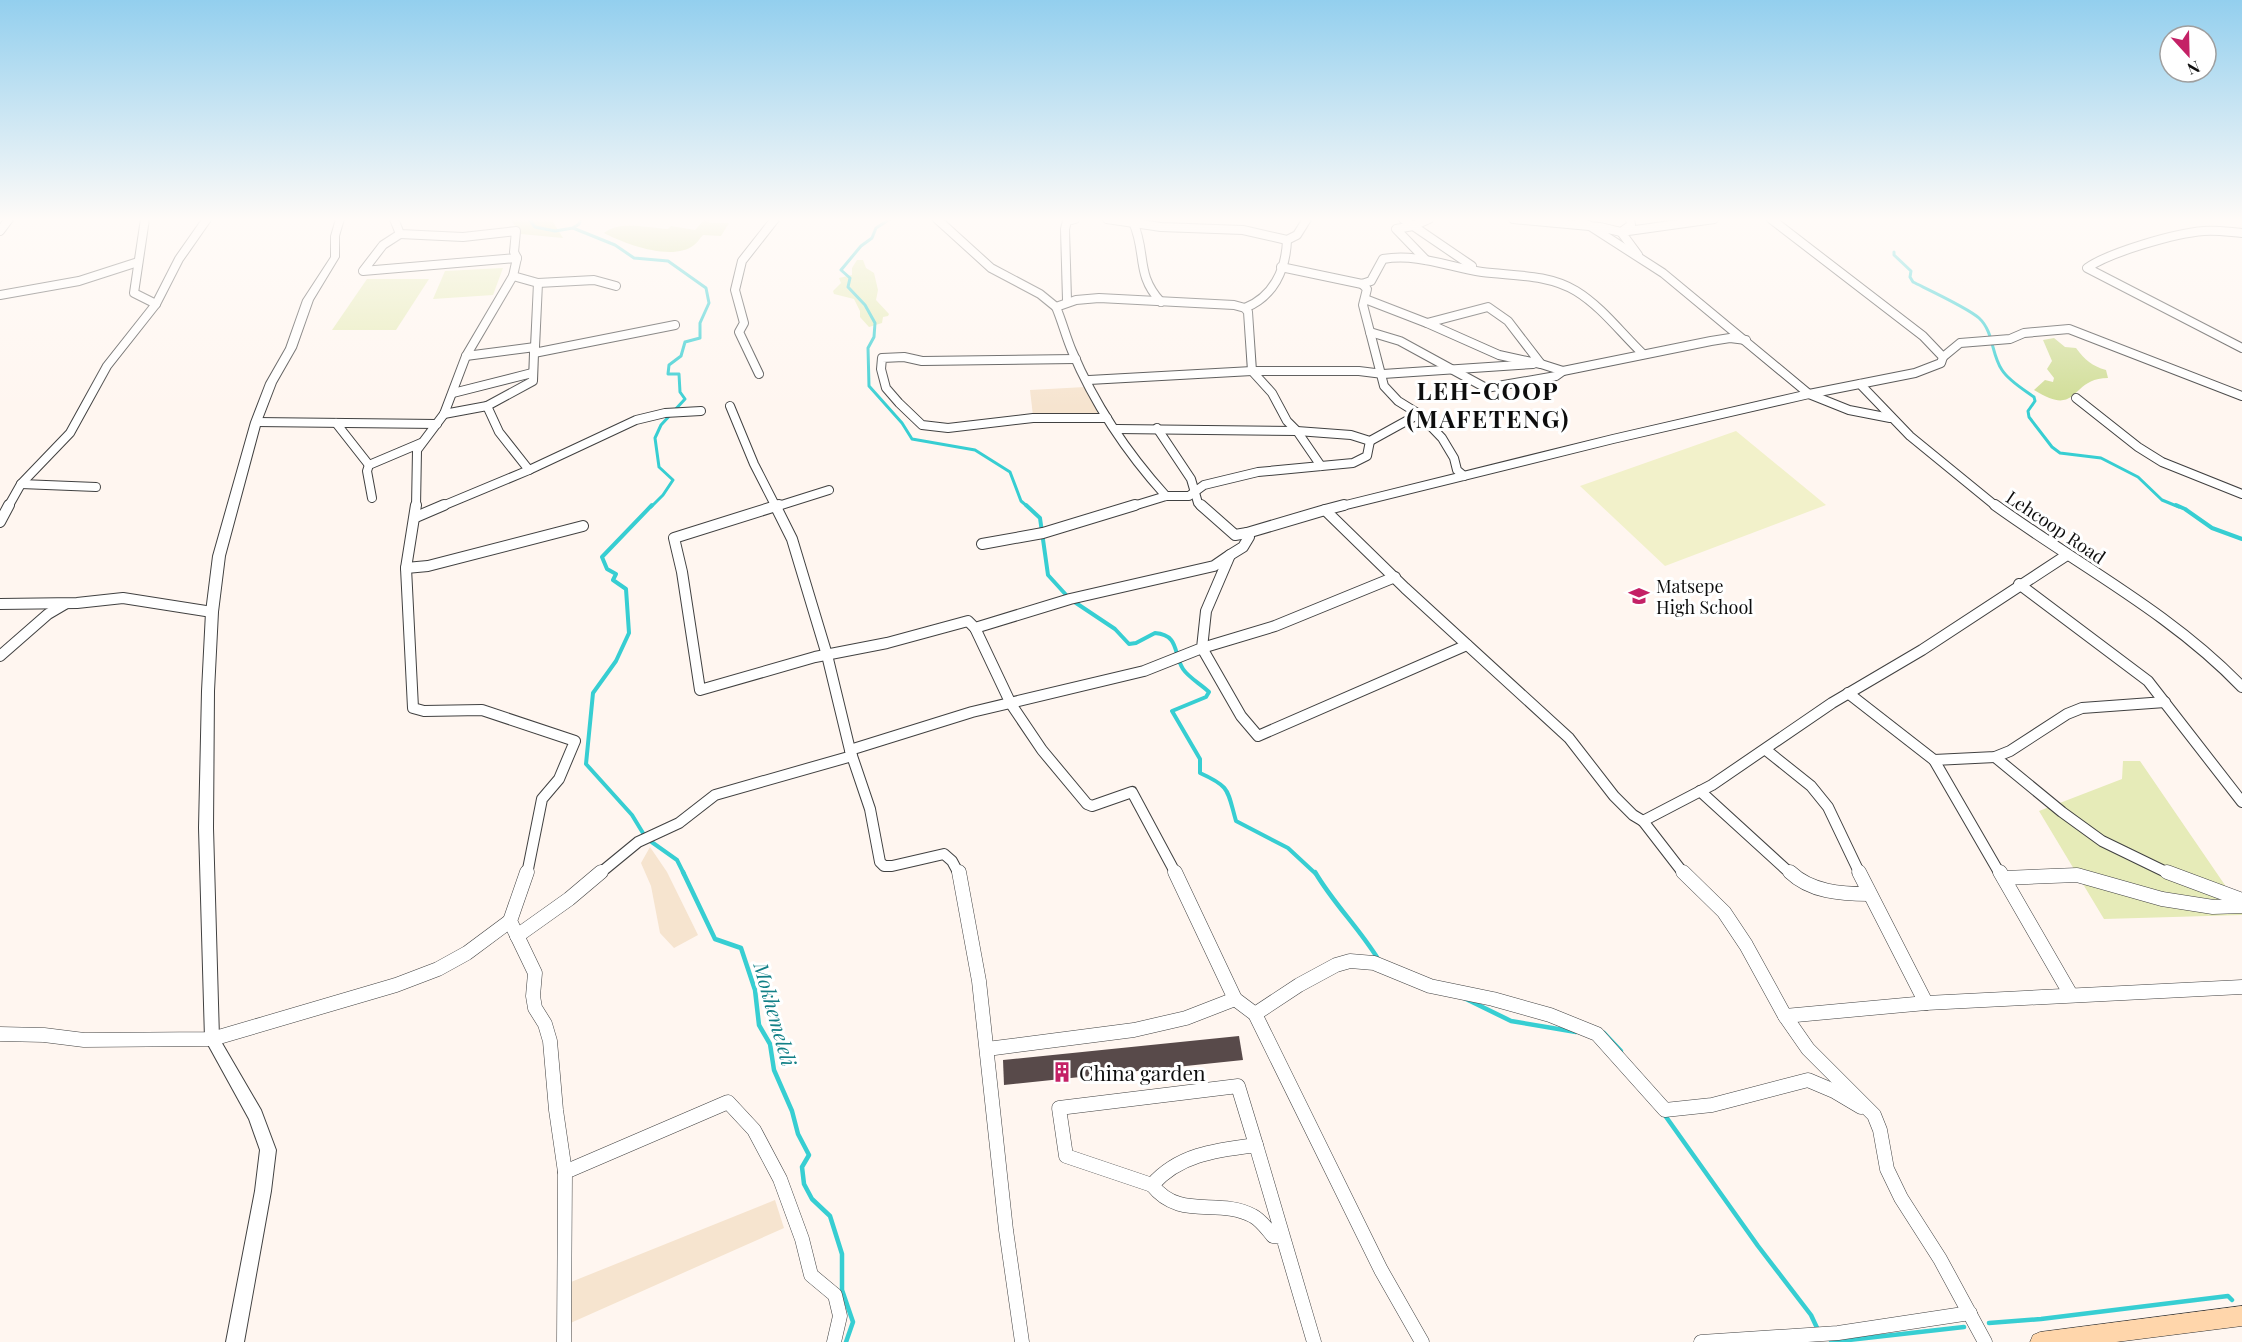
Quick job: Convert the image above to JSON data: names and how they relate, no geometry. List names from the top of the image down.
{
  "streets": {
    "street": ["Lehcoop Road"]
  },
  "districts": ["LEH-COOP (MAFETENG)"],
  "water": ["Mokhemeleli"],
  "places": {
    "school or university": ["Matsepe High School"],
    "building": ["China garden"]
  },
  "north": "bottom"
}
